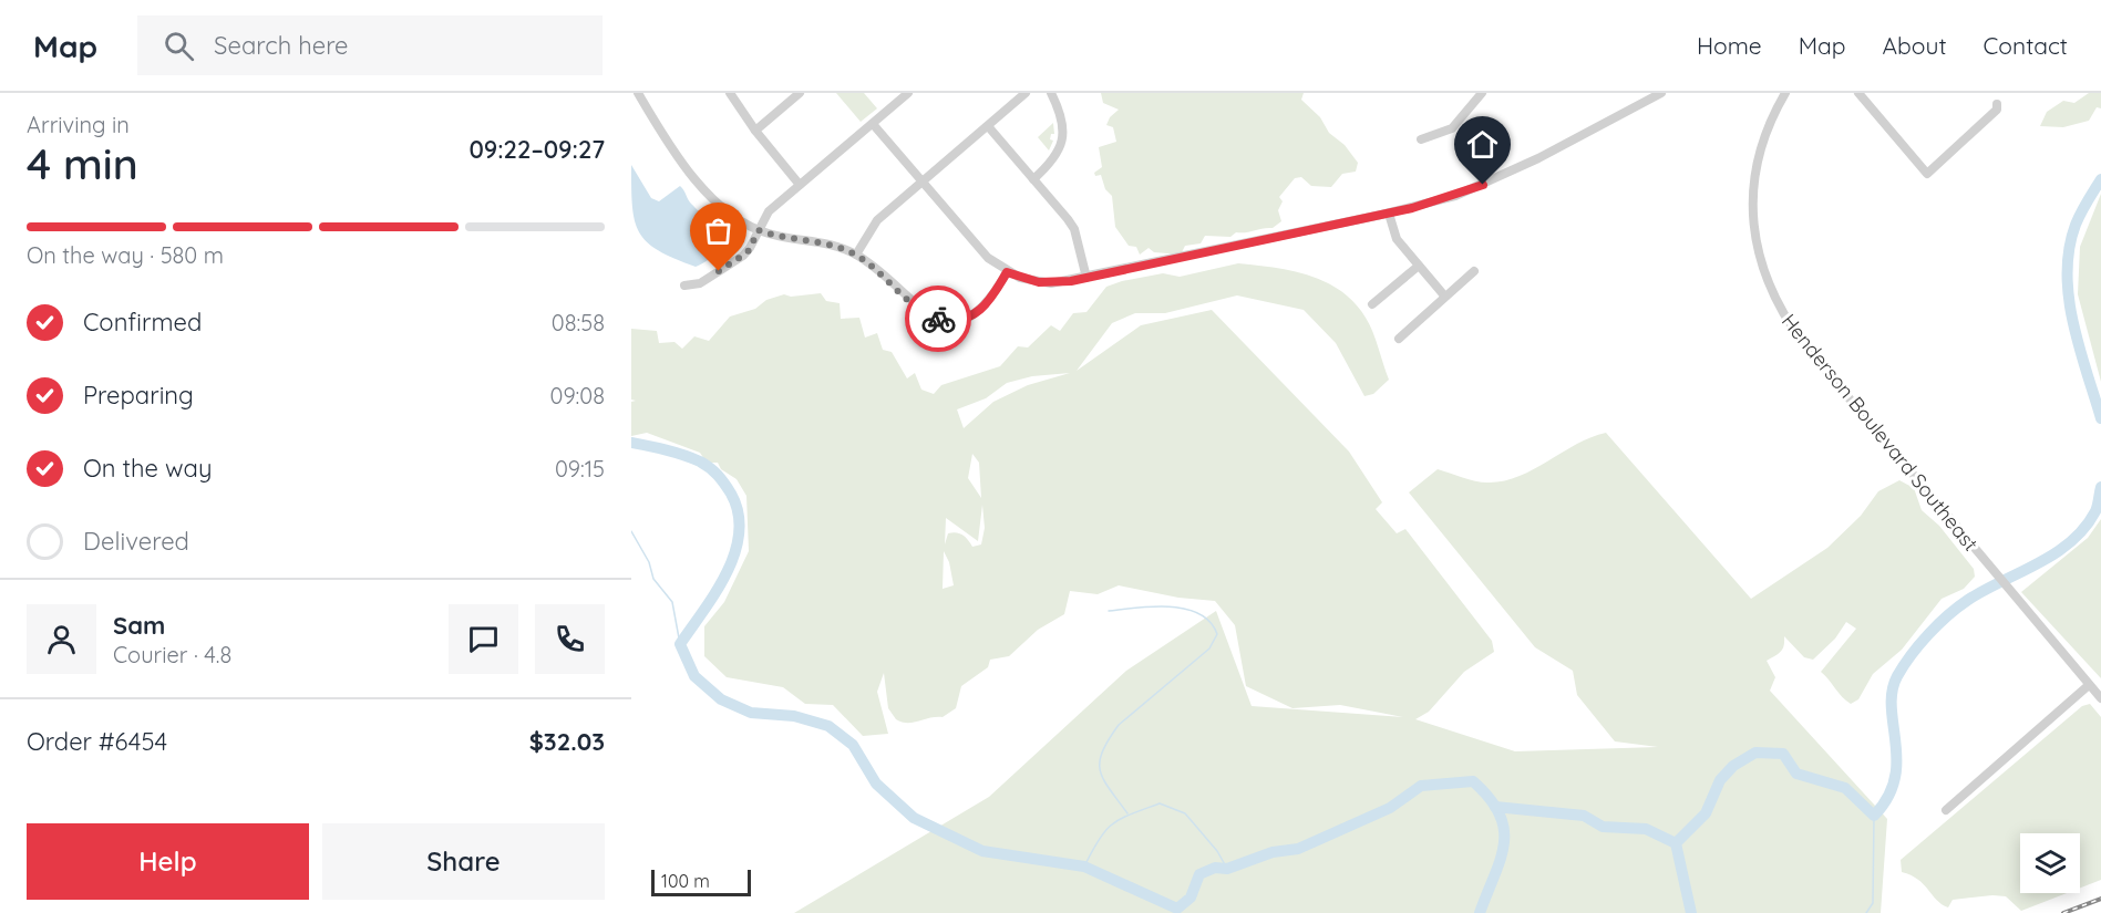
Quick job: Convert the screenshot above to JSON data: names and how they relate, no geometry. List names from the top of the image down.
{
  "streets": {
    "street": ["Henderson Boulevard Southeast"]
  },
  "scale_bar": "100 m",
  "page": {
    "header": "Map",
    "search": "Search here",
    "nav": [
      "Home",
      "Map",
      "About",
      "Contact"
    ],
    "heading": ["4 min", "Arriving in", "09:22–09:27"],
    "panel": [
      "Sam",
      "Courier · 4.8",
      "Order #6454",
      "$32.03"
    ],
    "bar": "On the way · 580 m",
    "list": [
      ["Confirmed", "08:58"],
      ["Preparing", "09:08"],
      ["On the way", "09:15"],
      "Delivered"
    ],
    "buttons": ["Help", "Share"],
    "scale": "100 m"
  }
}
